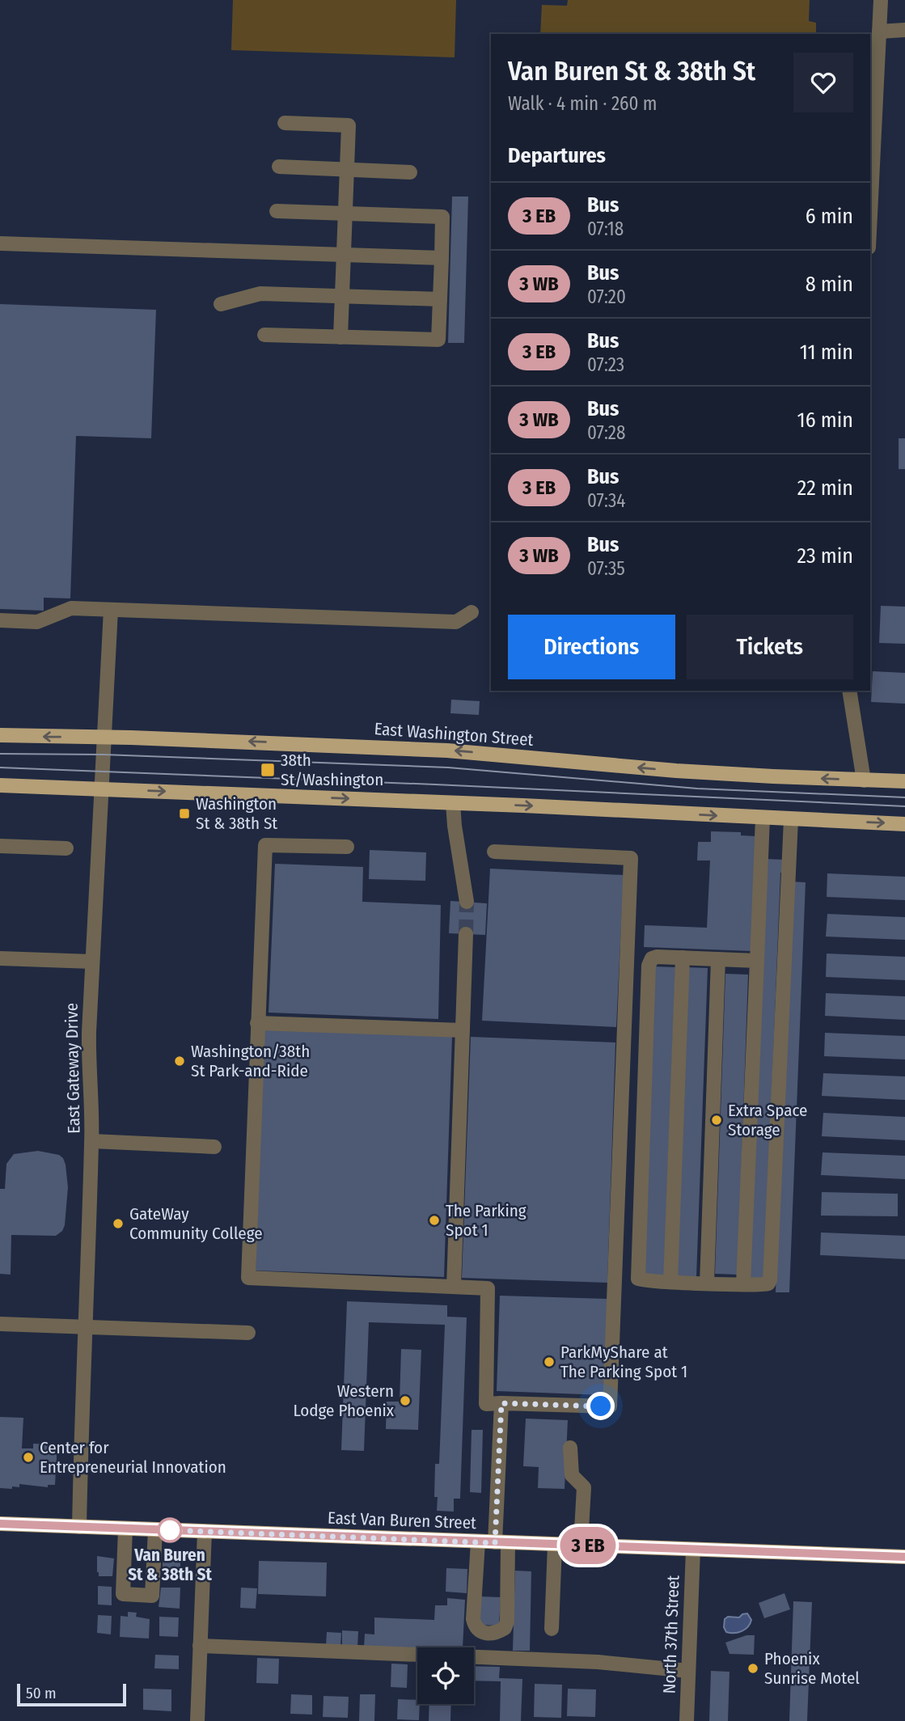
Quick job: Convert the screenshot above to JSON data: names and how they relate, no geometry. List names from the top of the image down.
{
  "streets": {
    "main road": ["East Washington Street", "East Van Buren Street"],
    "street": ["East Gateway Drive", "North 37th Street"]
  },
  "crossings": [
    ["East Washington Street", "East Gateway Drive"],
    ["East Gateway Drive", "East Van Buren Street"],
    ["East Van Buren Street", "North 37th Street"]
  ],
  "places": {
    "transit": ["38th St/Washington", "Washington St & 38th St"],
    "other": [
      "Washington/38th St Park-and-Ride",
      "Extra Space Storage",
      "The Parking Spot 1",
      "GateWay Community College",
      "ParkMyShare at The Parking Spot 1",
      "Western Lodge Phoenix",
      "Center for Entrepreneurial Innovation",
      "Van Buren St & 38th St",
      "Phoenix Sunrise Motel"
    ]
  },
  "scale_bar": "50 m",
  "page": {
    "on_map": "3 EB",
    "heading": [
      ["Van Buren St & 38th St", "Walk · 4 min · 260 m"],
      "Departures"
    ],
    "list": [
      {
        "mark": "3 EB",
        "name": "Bus",
        "note": "07:18",
        "value": "6 min"
      },
      {
        "mark": "3 WB",
        "name": "Bus",
        "note": "07:20",
        "value": "8 min"
      },
      {
        "mark": "3 EB",
        "name": "Bus",
        "note": "07:23",
        "value": "11 min"
      },
      {
        "mark": "3 WB",
        "name": "Bus",
        "note": "07:28",
        "value": "16 min"
      },
      {
        "mark": "3 EB",
        "name": "Bus",
        "note": "07:34",
        "value": "22 min"
      },
      {
        "mark": "3 WB",
        "name": "Bus",
        "note": "07:35",
        "value": "23 min"
      }
    ],
    "buttons": ["Directions", "Tickets"],
    "scale": "50 m"
  }
}
